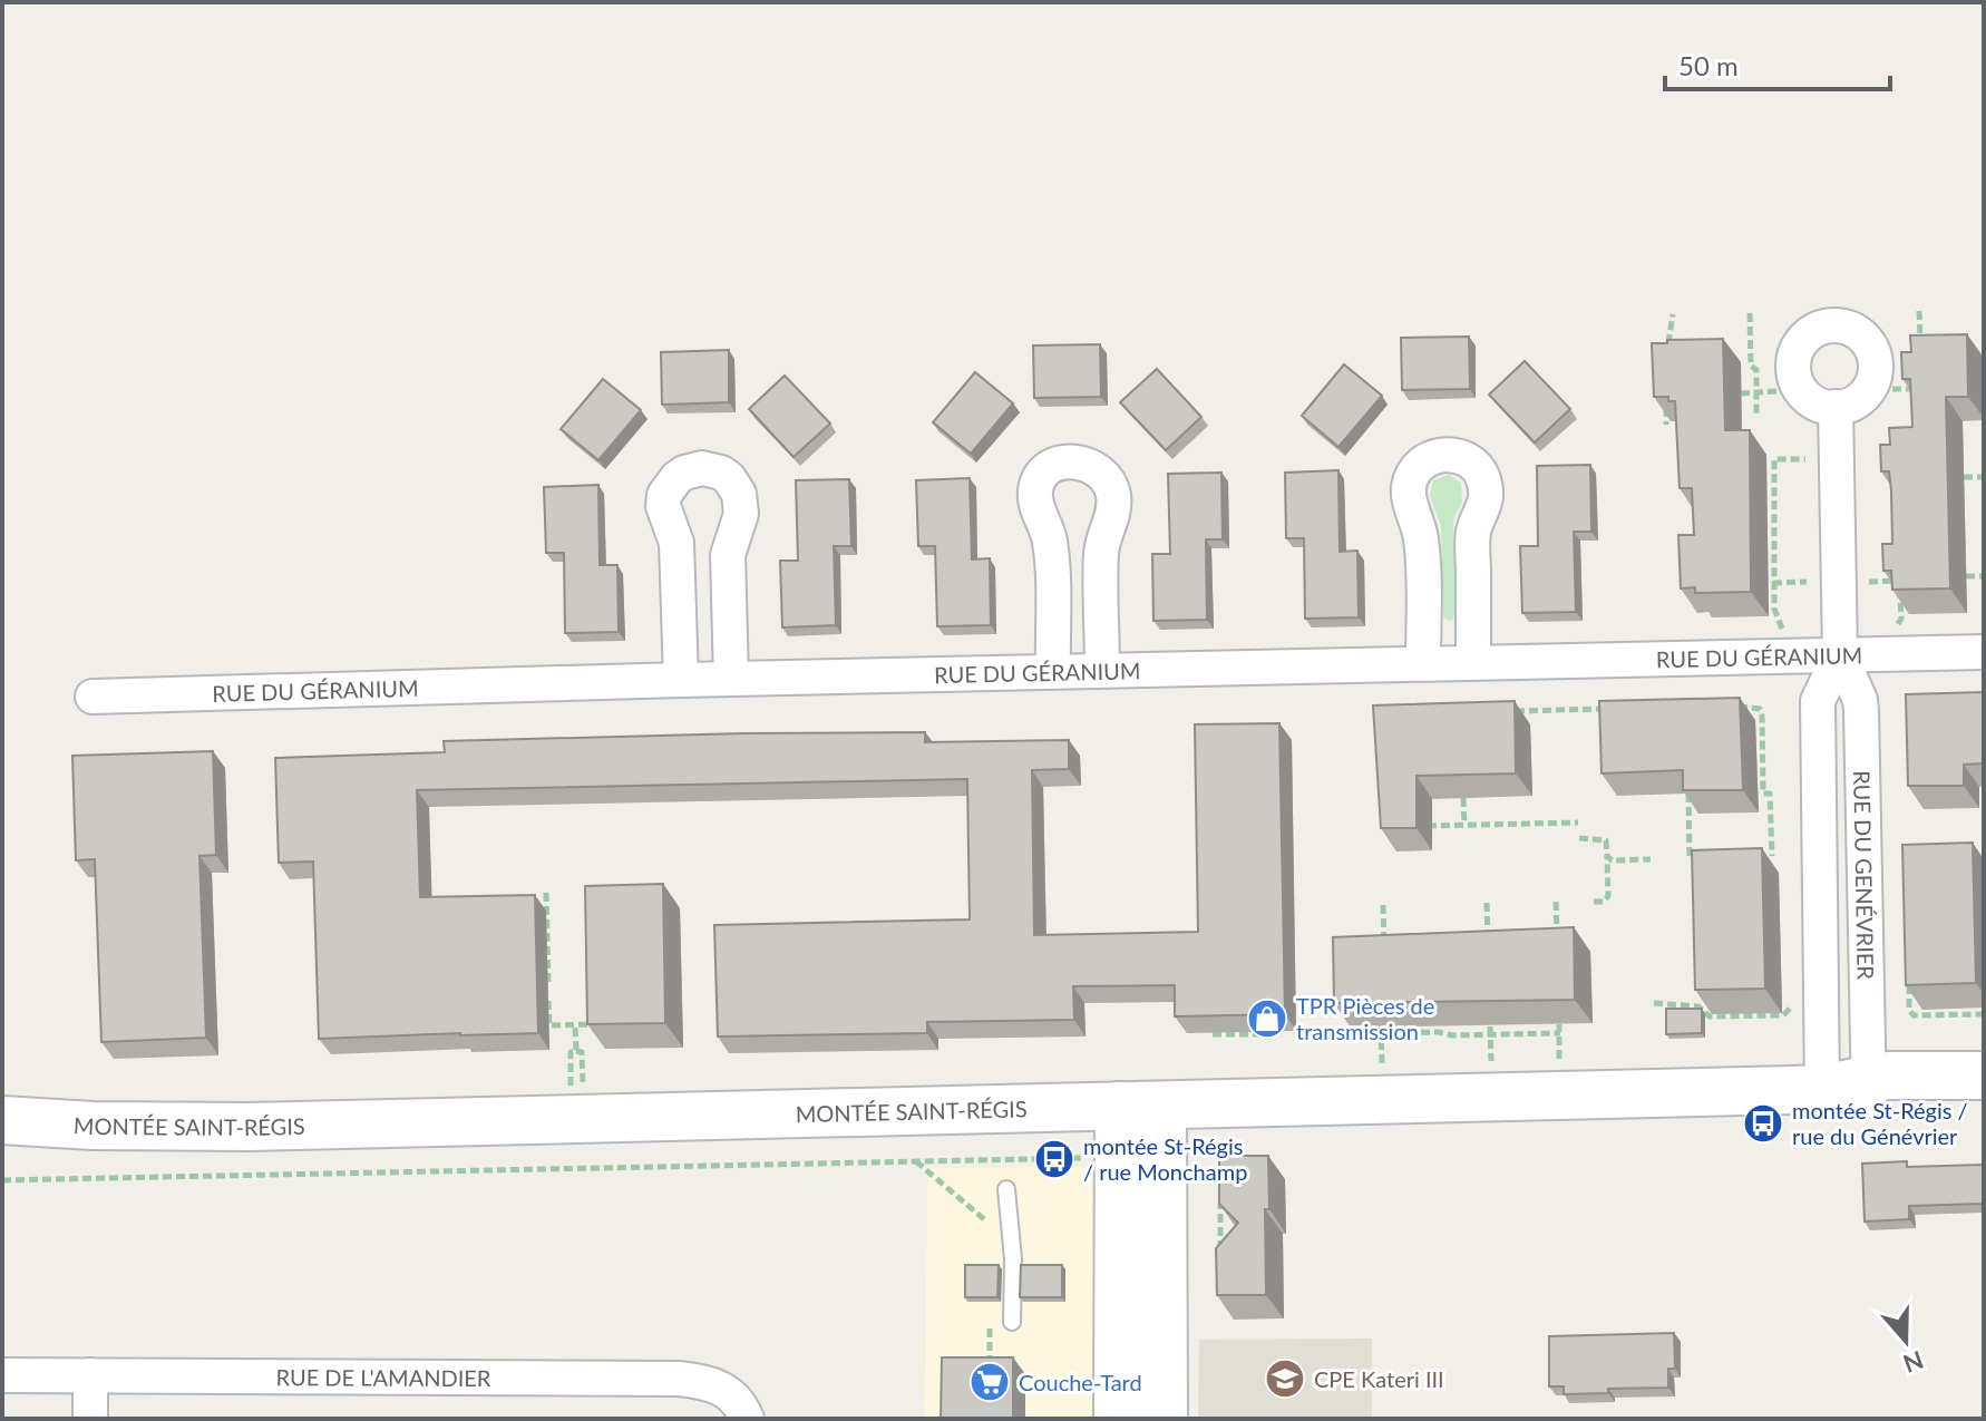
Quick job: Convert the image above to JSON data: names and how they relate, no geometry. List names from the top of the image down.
{
  "streets": {
    "street": [
      "RUE DU GÉRANIUM",
      "RUE DU GENÉVRIER",
      "MONTÉE SAINT-RÉGIS",
      "RUE DE L'AMANDIER"
    ]
  },
  "crossings": [
    ["RUE DU GÉRANIUM", "RUE DU GENÉVRIER"],
    ["RUE DU GENÉVRIER", "MONTÉE SAINT-RÉGIS"]
  ],
  "places": {
    "shop": ["TPR Pièces de transmission"],
    "bus stop": ["montée St-Régis / rue du Génévrier", "montée St-Régis / rue Monchamp"],
    "school or university": ["CPE Kateri III"],
    "supermarket": ["Couche-Tard"]
  },
  "scale_bar": "50 m",
  "north": "bottom"
}
